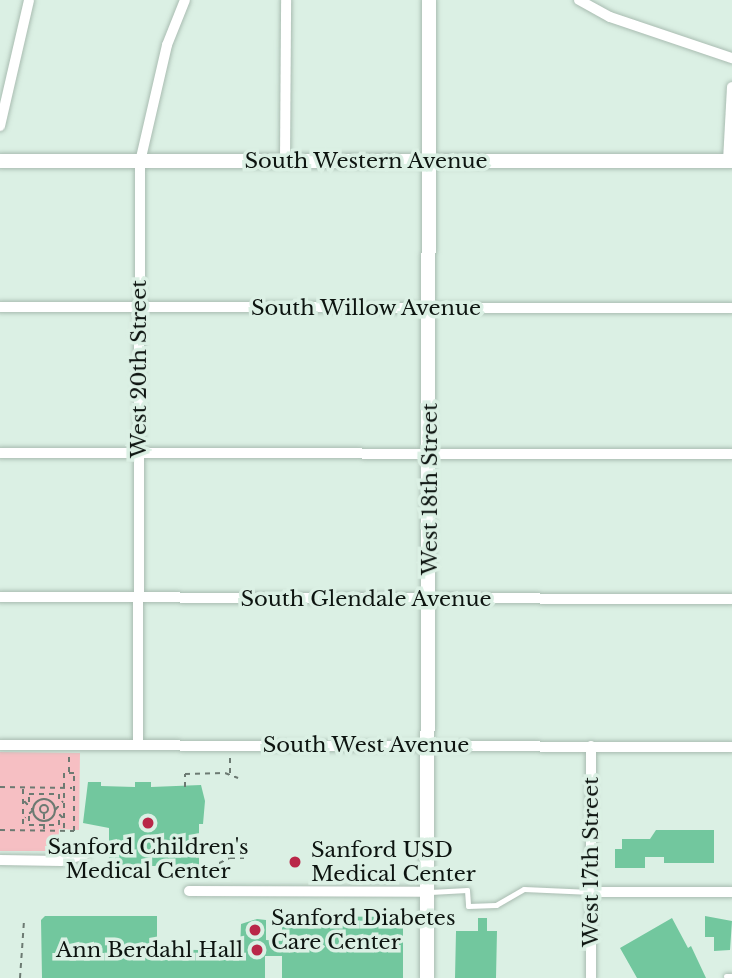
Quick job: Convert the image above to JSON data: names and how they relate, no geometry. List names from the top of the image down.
{
  "streets": {
    "street": [
      "South Western Avenue",
      "South Willow Avenue",
      "West 20th Street",
      "West 18th Street",
      "South Glendale Avenue",
      "South West Avenue",
      "West 17th Street"
    ]
  },
  "crossings": [
    ["South Western Avenue", "West 20th Street"],
    ["South Western Avenue", "West 18th Street"],
    ["South Willow Avenue", "West 20th Street"],
    ["South Willow Avenue", "West 18th Street"],
    ["West 20th Street", "South Glendale Avenue"],
    ["West 20th Street", "South West Avenue"],
    ["West 18th Street", "South Glendale Avenue"],
    ["West 18th Street", "South West Avenue"],
    ["South West Avenue", "West 17th Street"]
  ],
  "places": [
    "Sanford Children's Medical Center",
    "Sanford USD Medical Center",
    "Sanford Diabetes Care Center",
    "Ann Berdahl Hall"
  ]
}
